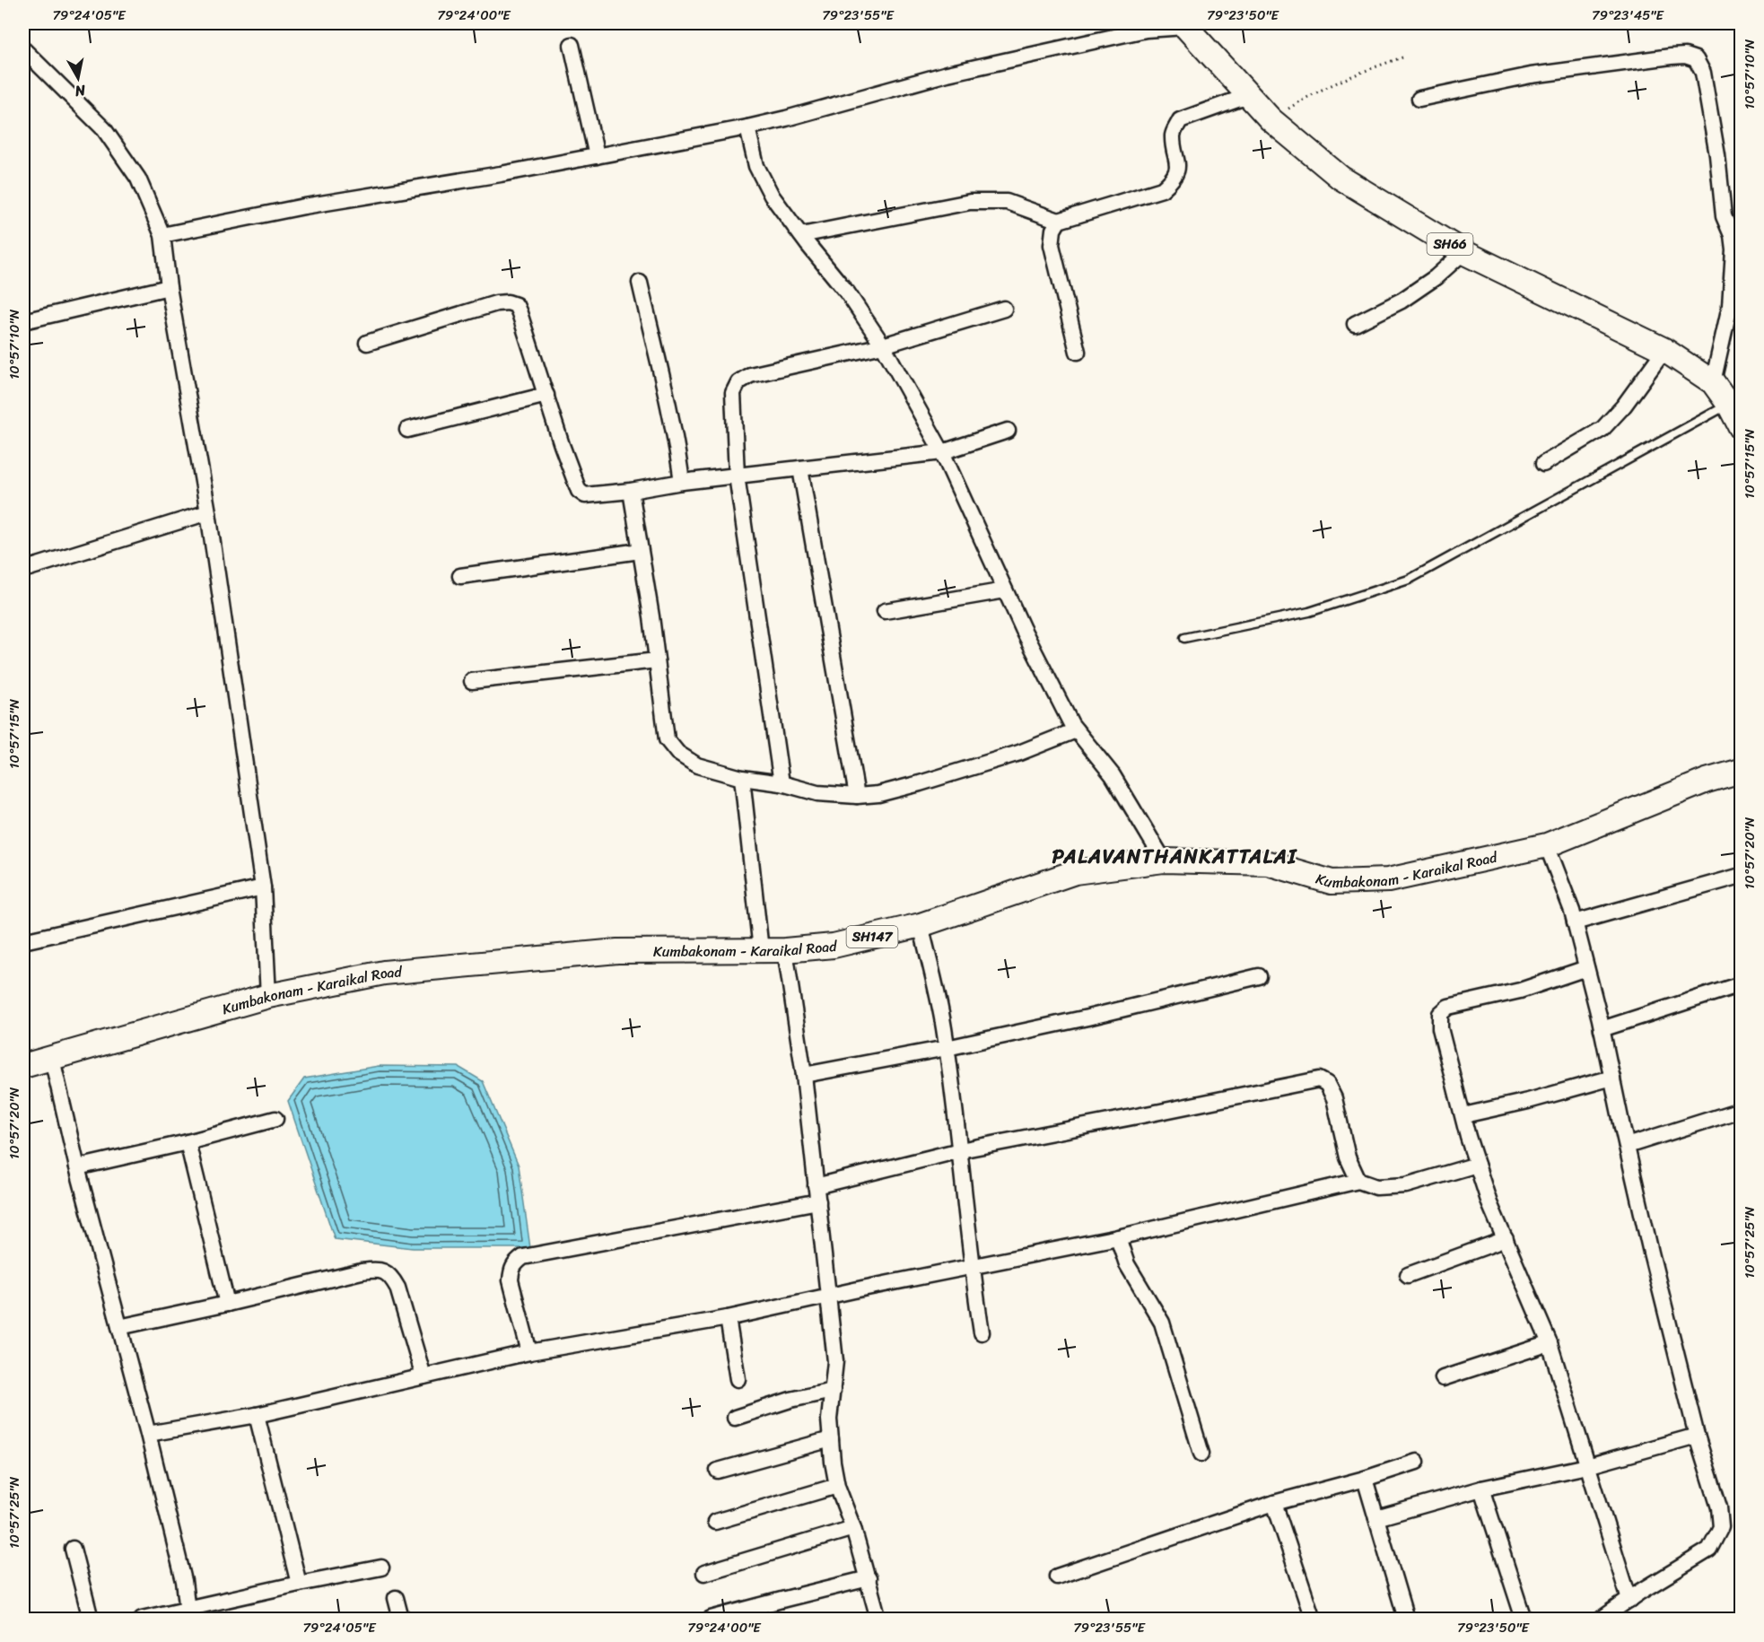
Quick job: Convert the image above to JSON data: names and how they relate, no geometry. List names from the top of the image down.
{
  "streets": {
    "main road": ["SH66", "Kumbakonam - Karaikal Road", "SH147"]
  },
  "districts": ["PALAVANTHANKATTALAI"],
  "north": "bottom",
  "coordinates": [
    "79°24'05\"E",
    "79°24'00\"E",
    "79°23'55\"E",
    "79°23'50\"E",
    "79°23'45\"E",
    "10°57'10\"N",
    "10°57'15\"N",
    "10°57'20\"N",
    "10°57'25\"N"
  ]
}
